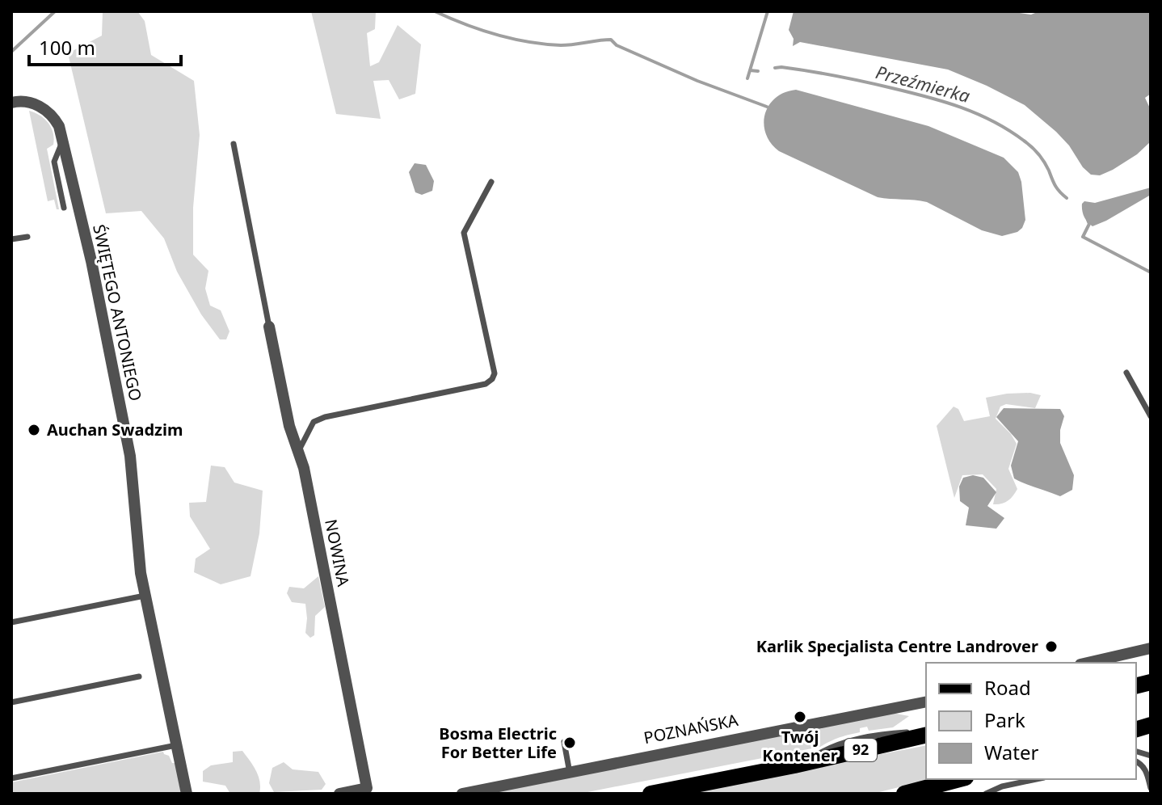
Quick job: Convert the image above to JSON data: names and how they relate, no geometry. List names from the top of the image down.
{
  "streets": {
    "main road": ["92"],
    "street": ["ŚWIĘTEGO ANTONIEGO", "NOWINA", "POZNAŃSKA"]
  },
  "water": ["Przeźmierka"],
  "places": [
    "Auchan Swadzim",
    "Karlik Specjalista Centre Landrover",
    "Twój Kontener",
    "Bosma Electric For Better Life"
  ],
  "legend": ["Road", "Park", "Water"],
  "scale_bar": "100 m"
}
